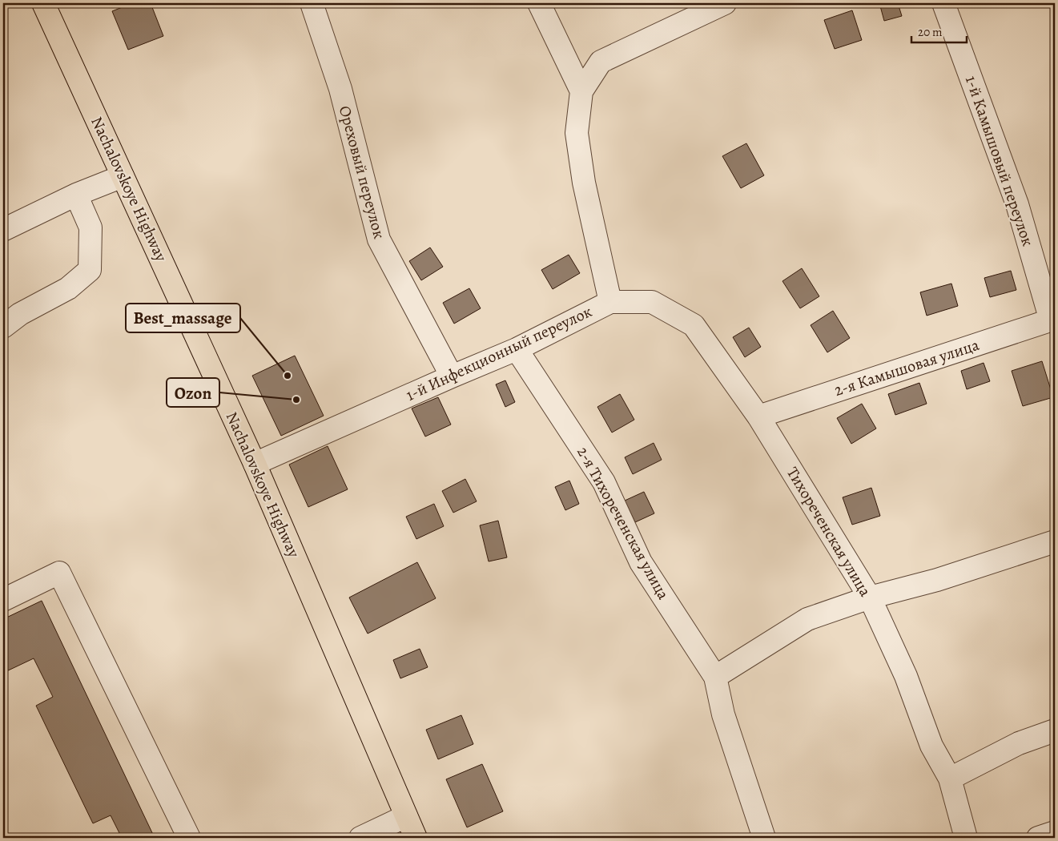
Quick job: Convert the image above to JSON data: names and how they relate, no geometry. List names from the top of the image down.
{
  "streets": {
    "main road": ["Nachalovskoye Highway"],
    "street": [
      "1-й Камышовый переулок",
      "Ореховый переулок",
      "1-й Инфекционный переулок",
      "2-я Камышовая улица",
      "2-я Тихореченская улица",
      "Тихореченская улица"
    ]
  },
  "crossings": [
    ["1-й Камышовый переулок", "2-я Камышовая улица"],
    ["Ореховый переулок", "1-й Инфекционный переулок"],
    ["Nachalovskoye Highway", "1-й Инфекционный переулок"],
    ["1-й Инфекционный переулок", "2-я Тихореченская улица"],
    ["1-й Инфекционный переулок", "Тихореченская улица"],
    ["2-я Камышовая улица", "Тихореченская улица"]
  ],
  "places": ["Best_massage", "Ozon"],
  "scale_bar": "20 m"
}
